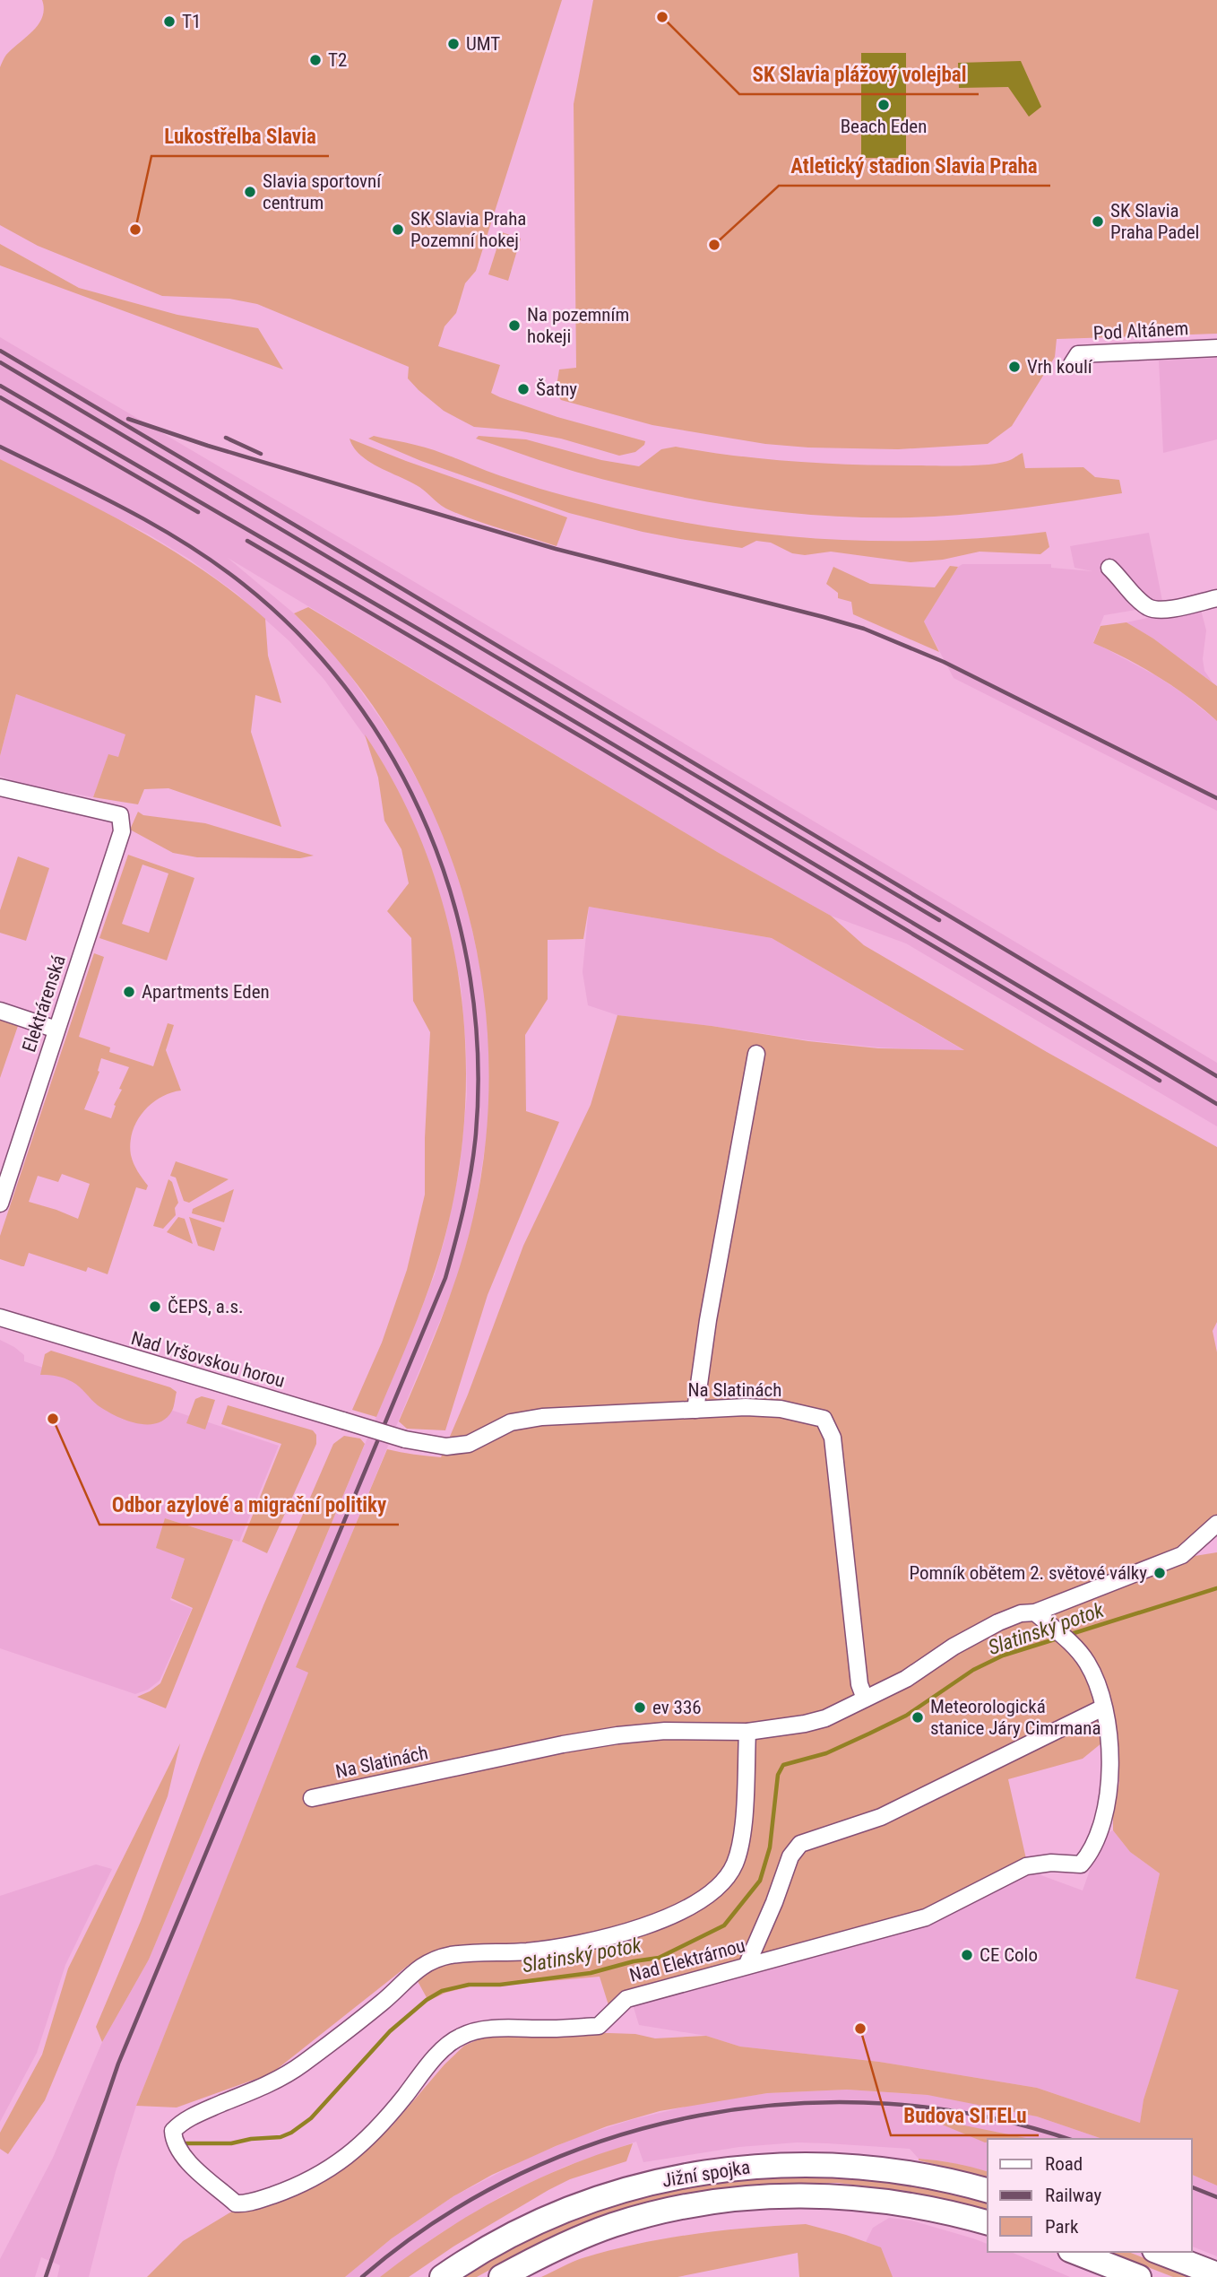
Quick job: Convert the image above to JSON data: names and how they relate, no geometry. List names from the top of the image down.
{
  "streets": {
    "highway": ["Jižní spojka"],
    "street": [
      "Pod Altánem",
      "Elektrárenská",
      "Nad Vršovskou horou",
      "Na Slatinách",
      "Nad Elektrárnou"
    ]
  },
  "crossings": [
    ["Nad Vršovskou horou", "Na Slatinách"]
  ],
  "water": ["Slatinský potok"],
  "places": [
    "SK Slavia plážový volejbal",
    "T1",
    "UMT",
    "T2",
    "Beach Eden",
    "Slavia sportovní centrum",
    "SK Slavia Praha Padel",
    "Lukostřelba Slavia",
    "SK Slavia Praha Pozemní hokej",
    "Atletický stadion Slavia Praha",
    "Na pozemním hokeji",
    "Vrh koulí",
    "Šatny",
    "Apartments Eden",
    "ČEPS, a.s.",
    "Odbor azylové a migrační politiky",
    "Pomník obětem 2. světové války",
    "ev 336",
    "Meteorologická stanice Járy Cimrmana",
    "CE Colo",
    "Budova SITELu"
  ],
  "legend": ["Road", "Railway", "Park"]
}
